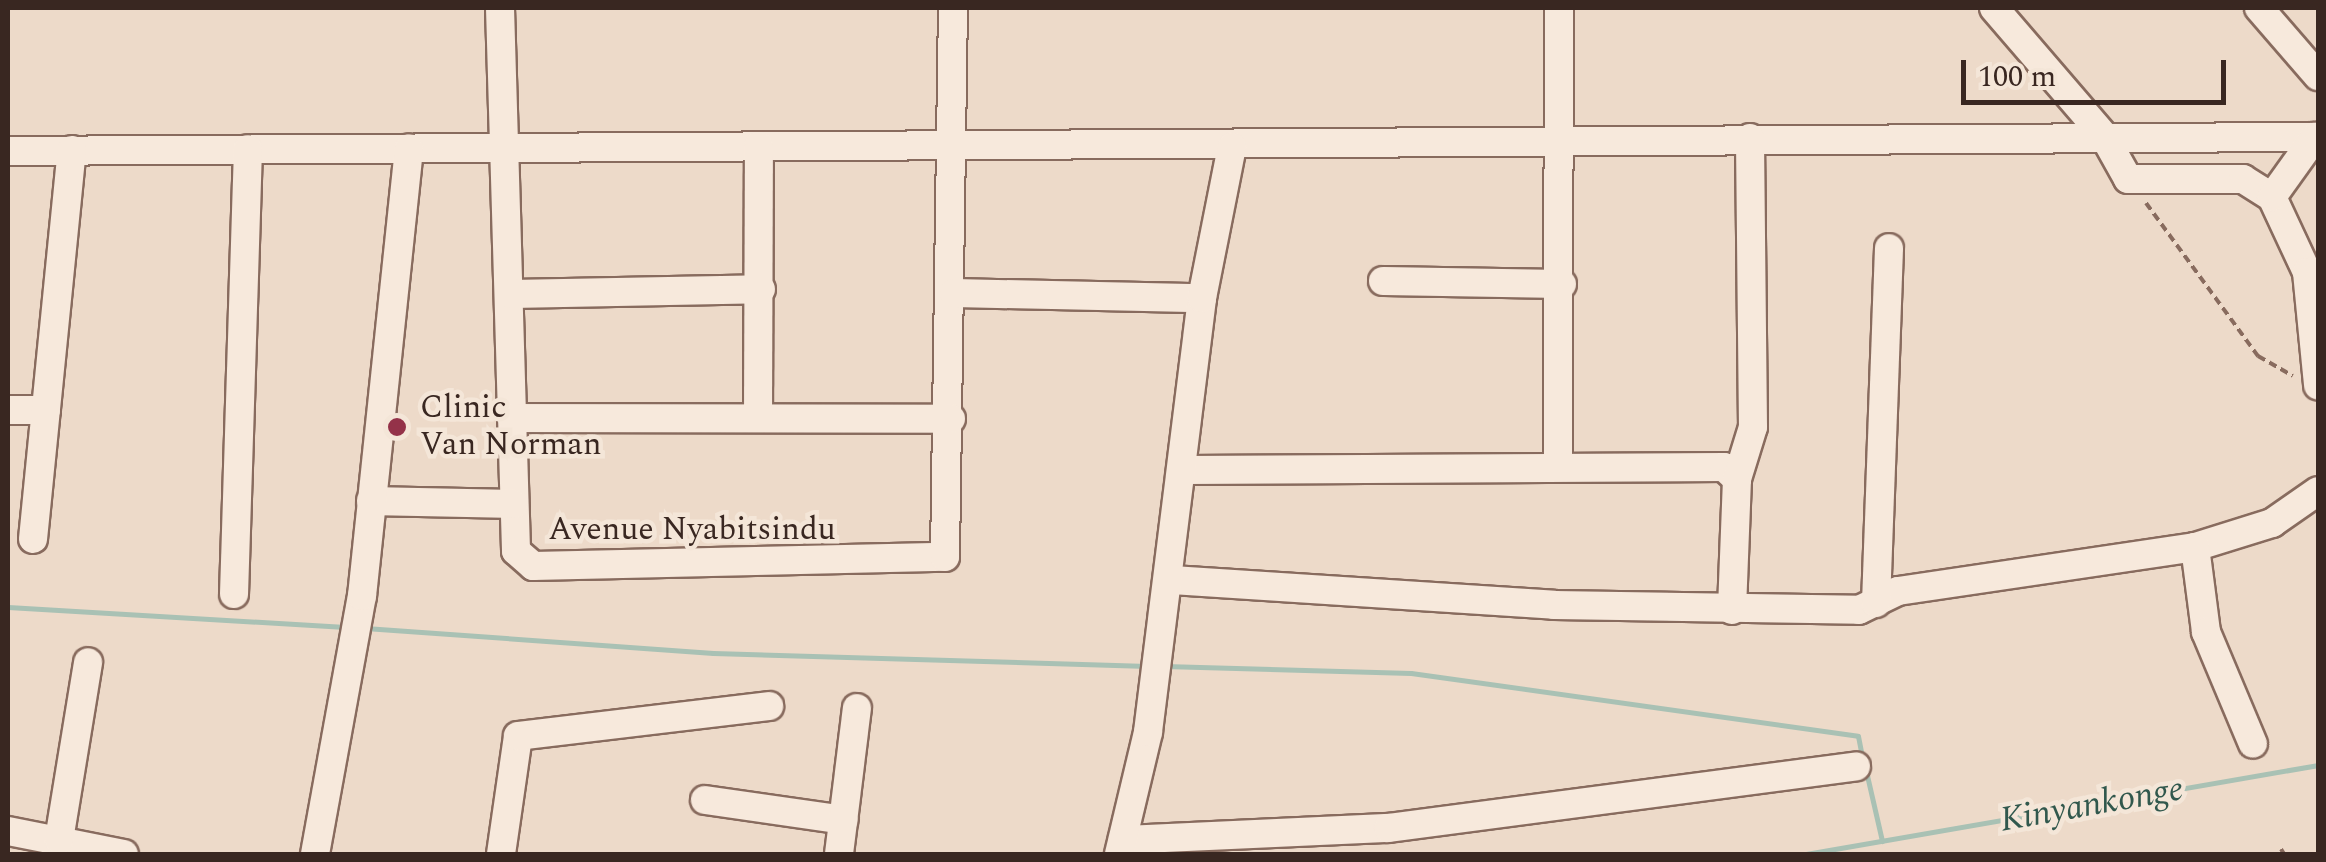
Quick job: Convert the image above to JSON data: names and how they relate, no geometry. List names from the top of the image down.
{
  "streets": {
    "street": ["Avenue Nyabitsindu"]
  },
  "water": ["Kinyankonge"],
  "places": ["Clinic Van Norman"],
  "scale_bar": "100 m"
}
